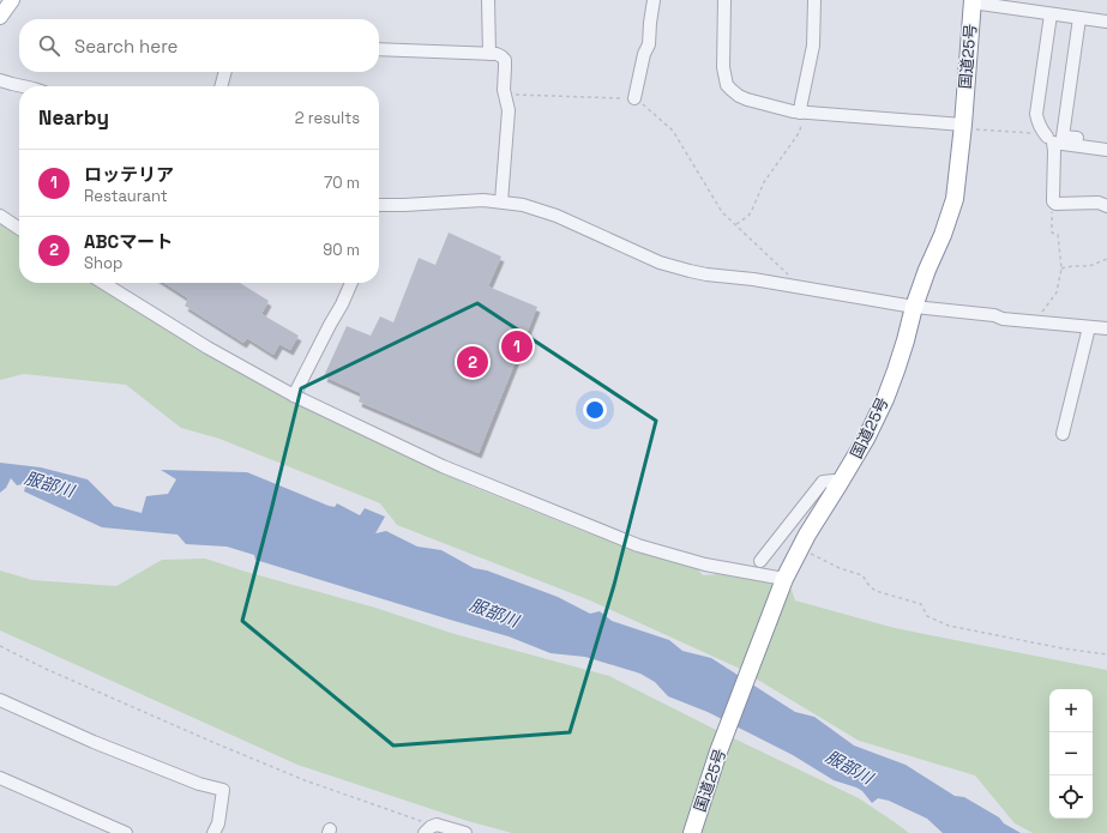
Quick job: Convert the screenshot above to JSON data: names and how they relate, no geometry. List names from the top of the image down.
{
  "streets": {
    "highway": ["国道25号"]
  },
  "water": ["服部川"],
  "page": {
    "search": "Search here",
    "heading": ["Nearby", "2 results"],
    "list": [
      {
        "mark": "1",
        "name": "ロッテリア",
        "note": "Restaurant",
        "value": "70 m"
      },
      {
        "mark": "2",
        "name": "ABCマート",
        "note": "Shop",
        "value": "90 m"
      }
    ],
    "pins": ["1", "2"],
    "map_buttons": ["+", "−"]
  }
}
